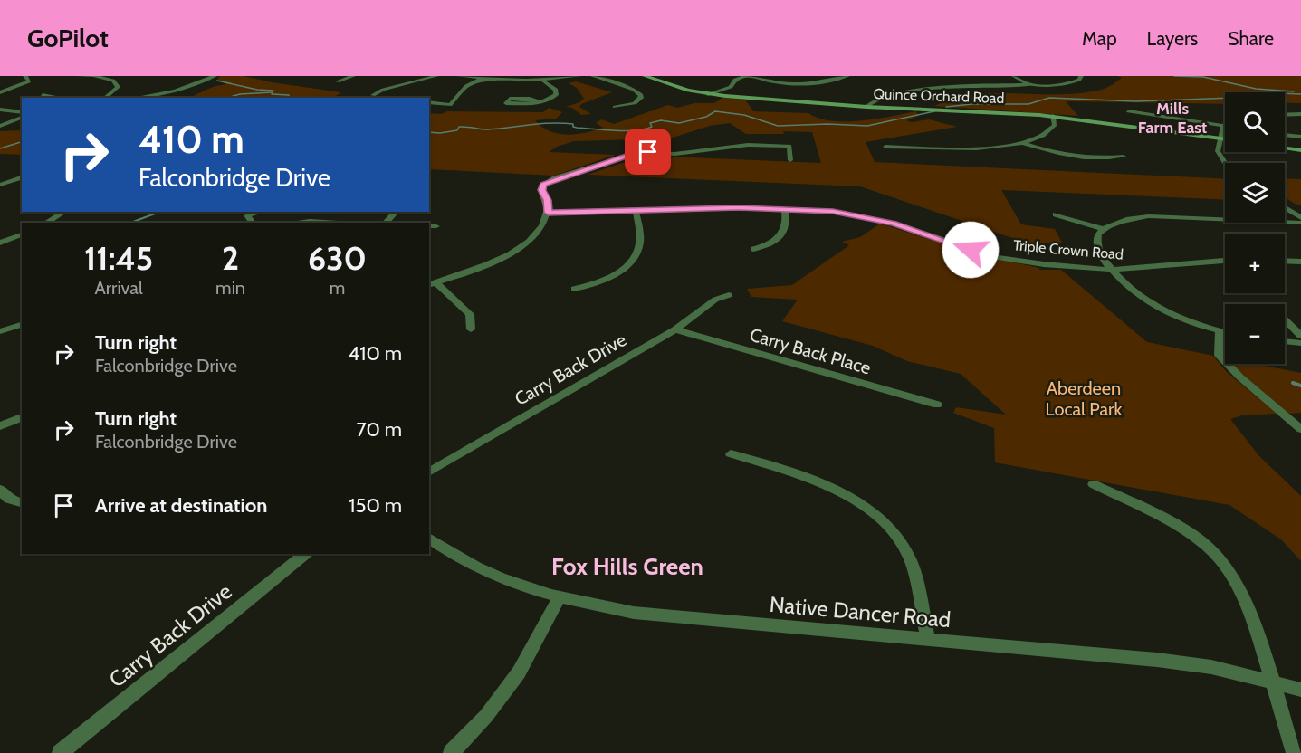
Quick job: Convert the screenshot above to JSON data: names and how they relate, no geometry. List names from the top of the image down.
{
  "streets": {
    "street": [
      "Quince Orchard Road",
      "Triple Crown Road",
      "Carry Back Place",
      "Carry Back Drive",
      "Native Dancer Road"
    ]
  },
  "crossings": [
    ["Carry Back Place", "Carry Back Drive"]
  ],
  "districts": ["Mills Farm East", "Fox Hills Green"],
  "parks": ["Aberdeen Local Park"],
  "page": {
    "header": "GoPilot",
    "nav": ["Map", "Layers", "Share"],
    "map_buttons": ["+", "−"],
    "turn": ["410 m", "Falconbridge Drive"],
    "eta": [
      "11:45",
      "Arrival",
      "2",
      "min",
      "630",
      "m"
    ],
    "list": [
      {
        "name": "Turn right",
        "note": "Falconbridge Drive",
        "value": "410 m"
      },
      {
        "name": "Turn right",
        "note": "Falconbridge Drive",
        "value": "70 m"
      },
      {
        "name": "Arrive at destination",
        "value": "150 m"
      }
    ]
  }
}
